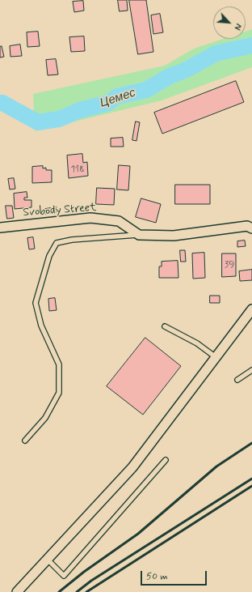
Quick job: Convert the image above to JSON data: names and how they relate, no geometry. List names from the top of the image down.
{
  "streets": {
    "street": ["Svobody Street"]
  },
  "water": ["Цемес"],
  "house_numbers": ["118", "39"],
  "scale_bar": "50 m",
  "north": "bottom right"
}
